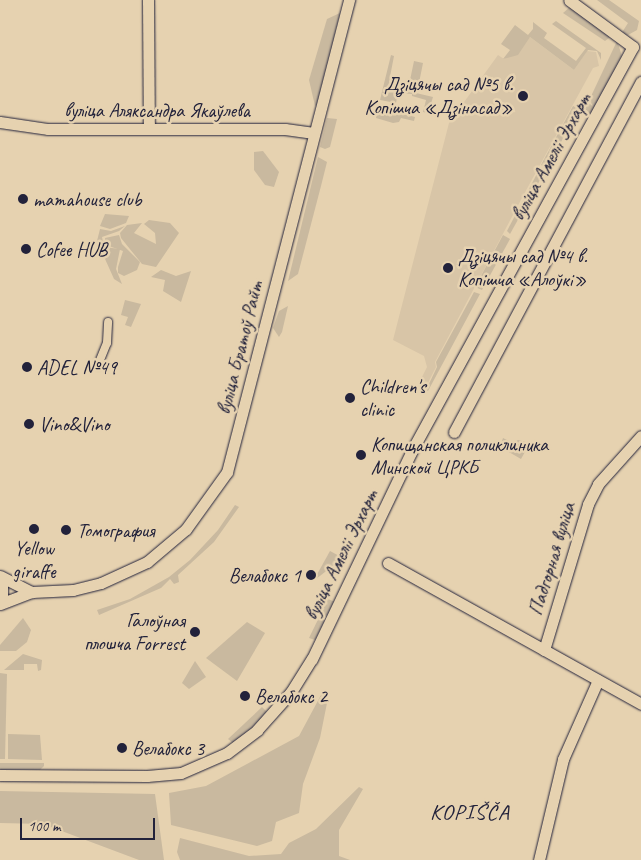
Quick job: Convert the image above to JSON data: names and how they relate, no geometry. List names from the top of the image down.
{
  "streets": {
    "street": [
      "вуліца Аляксандра Якаўлева",
      "вуліца Амеліі Эрхарт",
      "вуліца Братоў Райт",
      "Падгорная вуліца"
    ]
  },
  "crossings": [
    ["вуліца Аляксандра Якаўлева", "вуліца Братоў Райт"]
  ],
  "districts": ["KOPIŠČA"],
  "places": [
    "Дзіцячы сад №5 в. Копішча «Дзінасад»",
    "mamahouse club",
    "Cofee HUB",
    "Дзіцячы сад №4 в. Копішча «Алоўкі»",
    "ADEL №49",
    "Children's clinic",
    "Vino&Vino",
    "Копищанская поликлиника Минской ЦРКБ",
    "Yellow giraffe",
    "Томография",
    "Велабокс 1",
    "Галоўная плошча Forrest",
    "Велабокс 2",
    "Велабокс 3"
  ],
  "scale_bar": "100 m"
}
